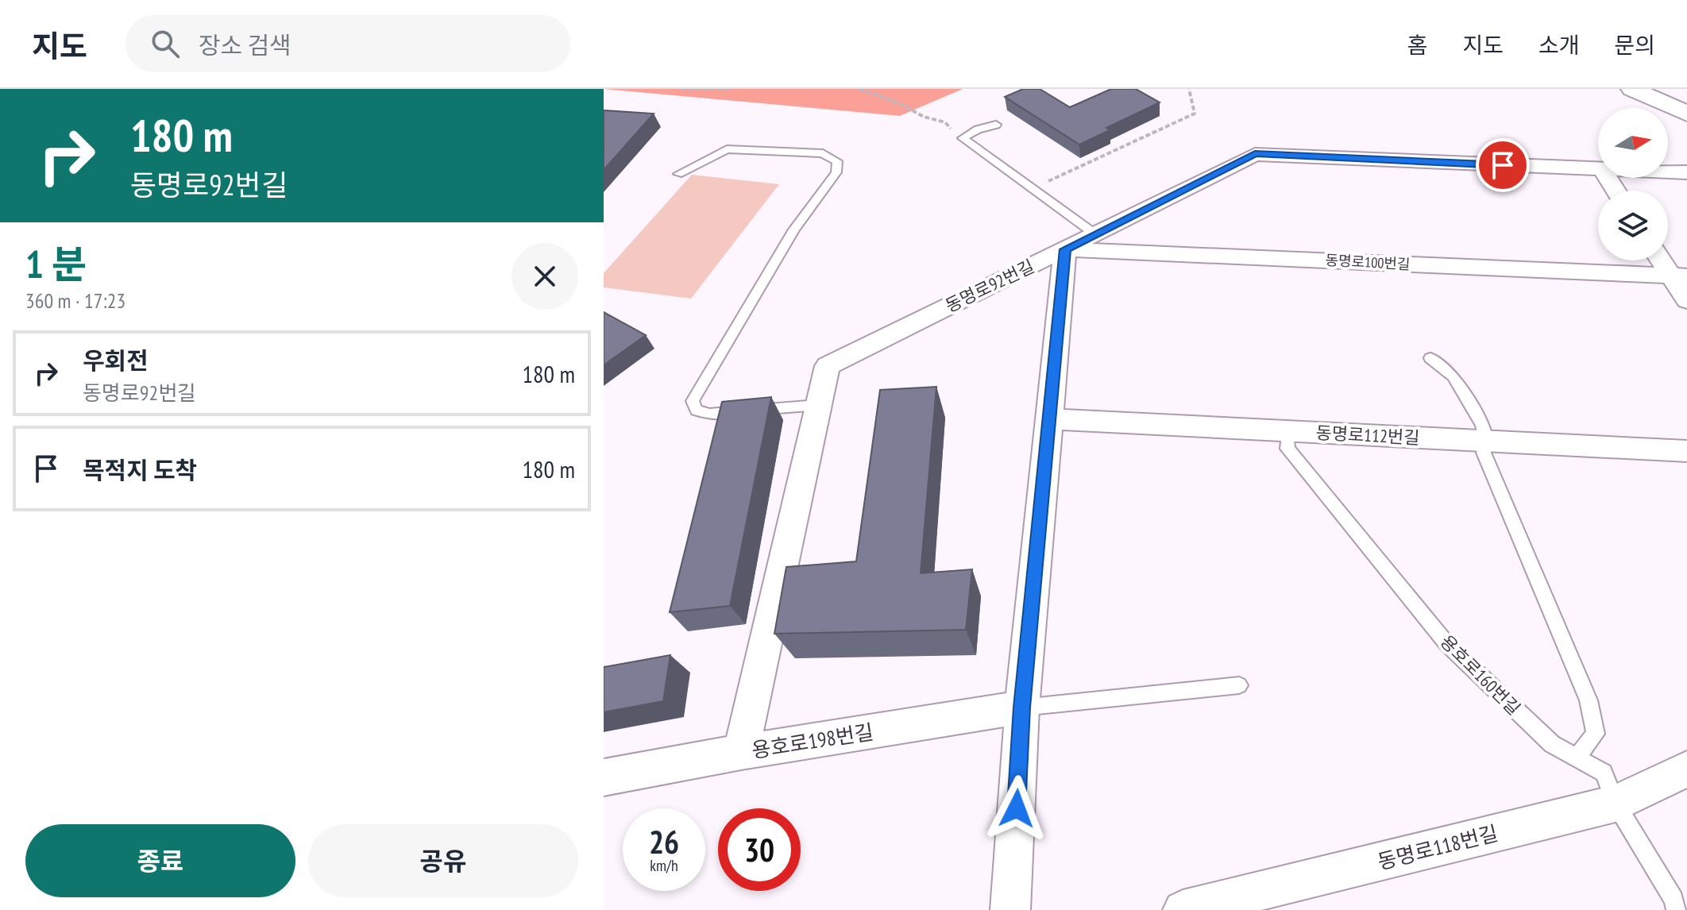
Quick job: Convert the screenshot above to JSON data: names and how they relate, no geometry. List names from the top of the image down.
{
  "streets": {
    "street": [
      "동명로100번길",
      "동명로92번길",
      "동명로112번길",
      "용호로198번길",
      "동명로118번길"
    ],
    "lane": ["용호로160번길"]
  },
  "crossings": [
    ["동명로100번길", "동명로92번길"],
    ["동명로92번길", "용호로198번길"],
    ["동명로112번길", "용호로160번길"],
    ["용호로160번길", "동명로118번길"]
  ],
  "north": "right",
  "page": {
    "header": "지도",
    "search": "장소 검색",
    "nav": [
      "홈",
      "지도",
      "소개",
      "문의"
    ],
    "turn": ["180 m", "동명로92번길"],
    "heading": ["1 분", "360 m · 17:23"],
    "list": [
      {
        "name": "우회전",
        "note": "동명로92번길",
        "value": "180 m"
      },
      {
        "name": "목적지 도착",
        "value": "180 m"
      }
    ],
    "speed": "26 km/h",
    "limit": "30",
    "buttons": ["종료", "공유"]
  }
}
